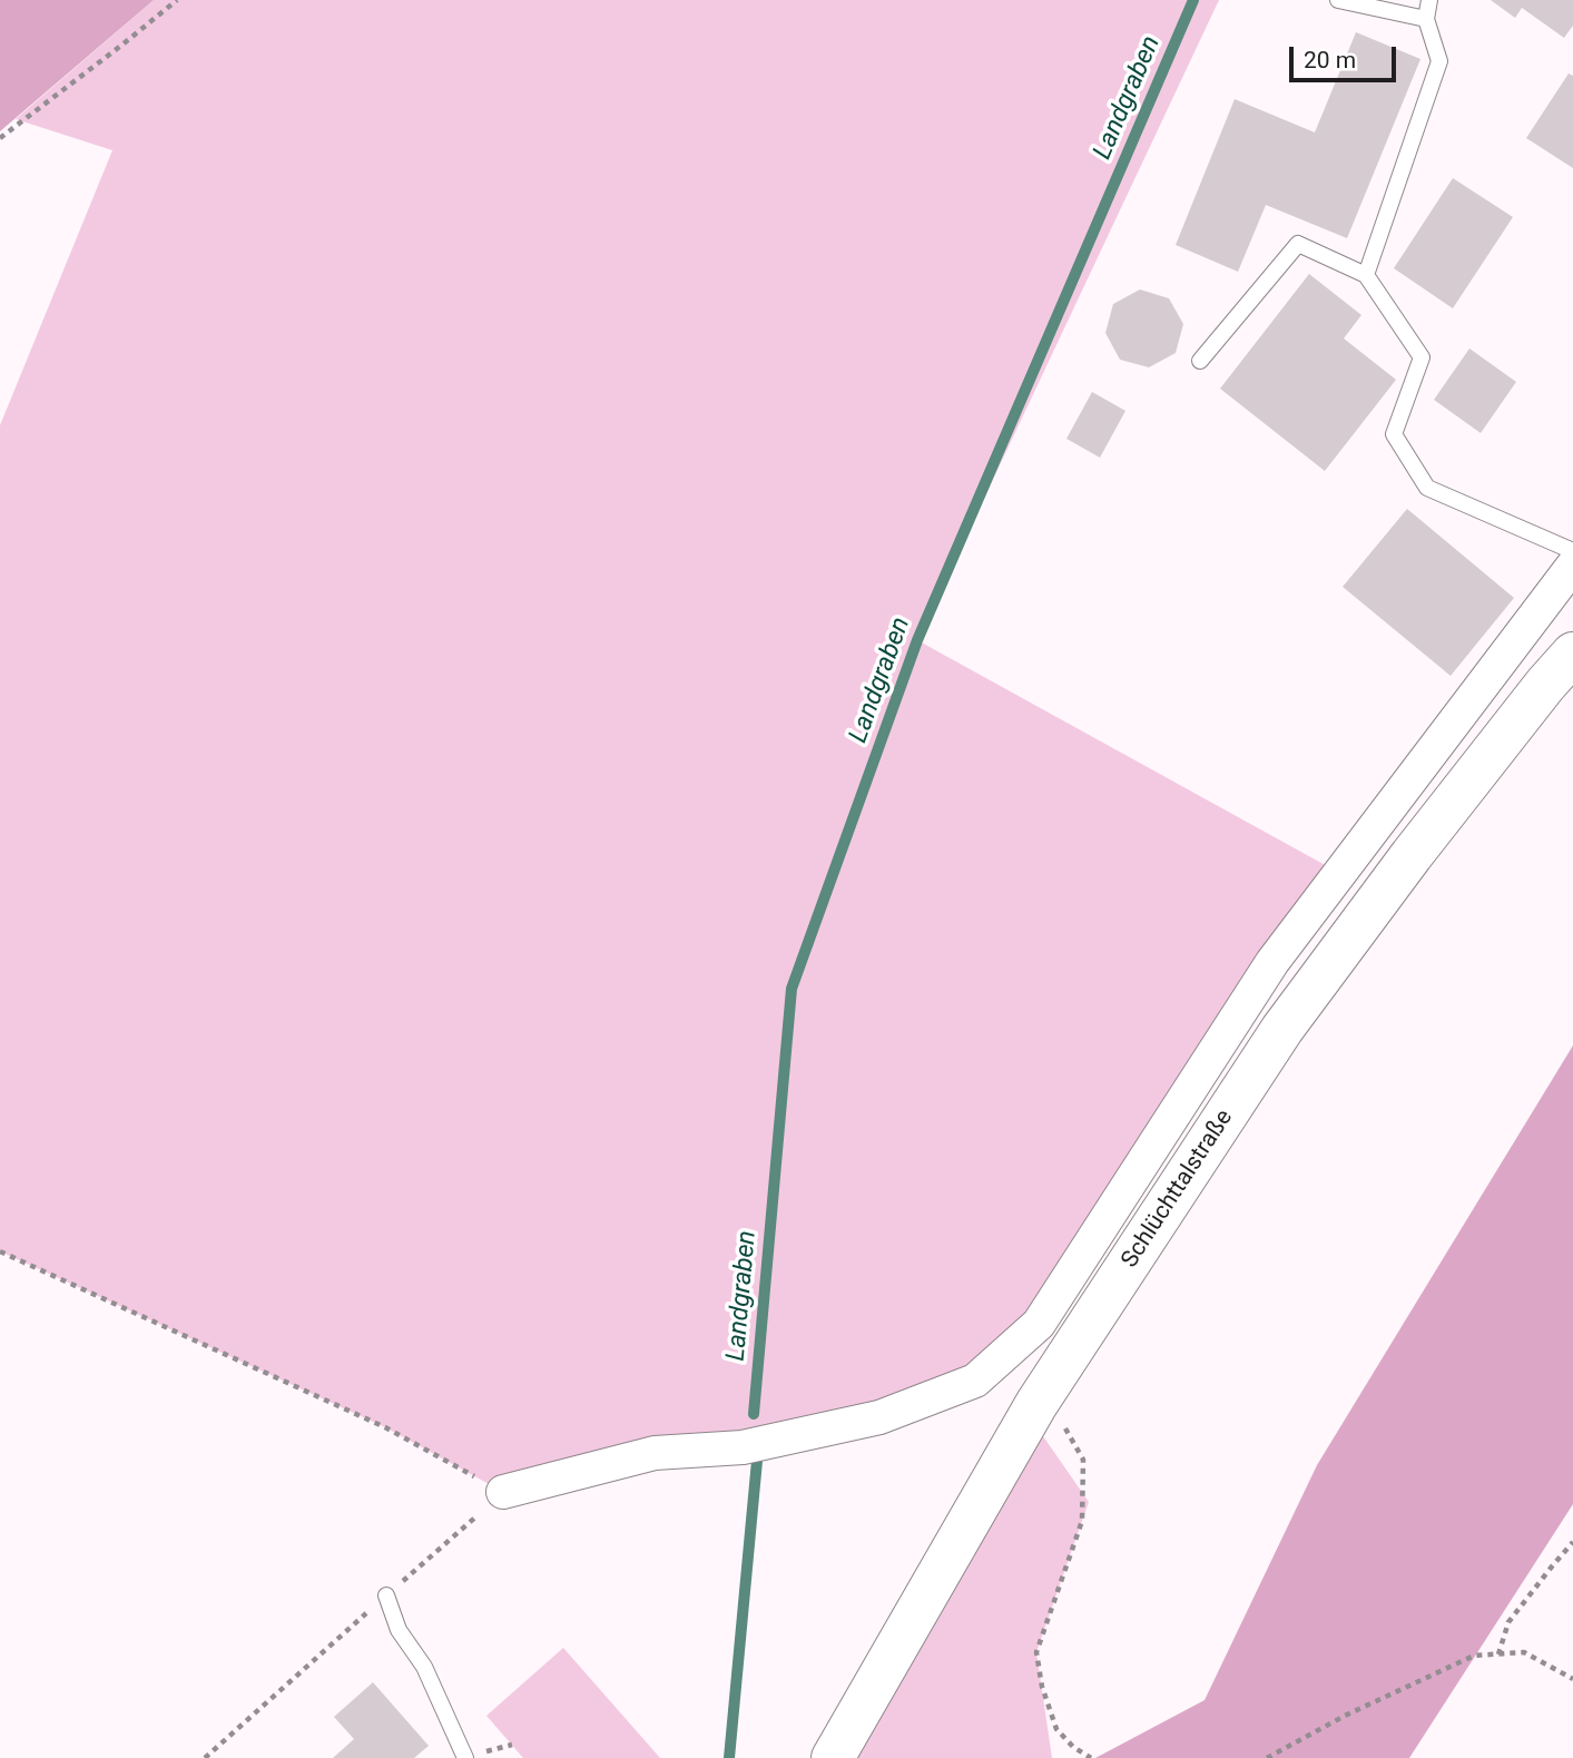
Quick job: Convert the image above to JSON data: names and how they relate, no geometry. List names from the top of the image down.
{
  "streets": {
    "main road": ["Schlüchttalstraße"]
  },
  "water": ["Landgraben"],
  "scale_bar": "20 m"
}
